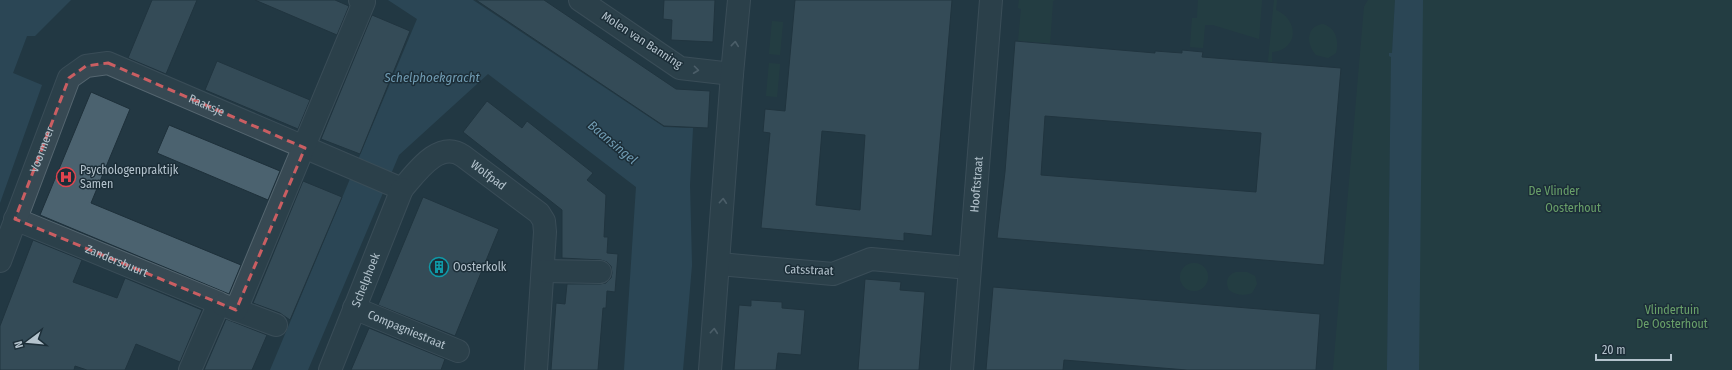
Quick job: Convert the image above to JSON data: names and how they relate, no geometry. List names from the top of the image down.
{
  "streets": {
    "street": [
      "Molen van Banning",
      "Raaksje",
      "Voormeer",
      "Wolfpad",
      "Hooftstraat",
      "Zandersbuurt",
      "Catsstraat",
      "Schelphoek",
      "Compagniestraat"
    ]
  },
  "crossings": [
    ["Raaksje", "Voormeer"],
    ["Raaksje", "Wolfpad"],
    ["Raaksje", "Schelphoek"],
    ["Voormeer", "Zandersbuurt"],
    ["Wolfpad", "Schelphoek"],
    ["Hooftstraat", "Catsstraat"],
    ["Schelphoek", "Compagniestraat"]
  ],
  "one_way": ["Molen van Banning"],
  "water": ["Schelphoekgracht", "Baansingel"],
  "parks": ["De Vlinder", "Oosterhout", "Vlindertuin De Oosterhout"],
  "places": {
    "hospital": ["Psychologenpraktijk Samen"],
    "building": ["Oosterkolk"]
  },
  "scale_bar": "20 m",
  "north": "left"
}
